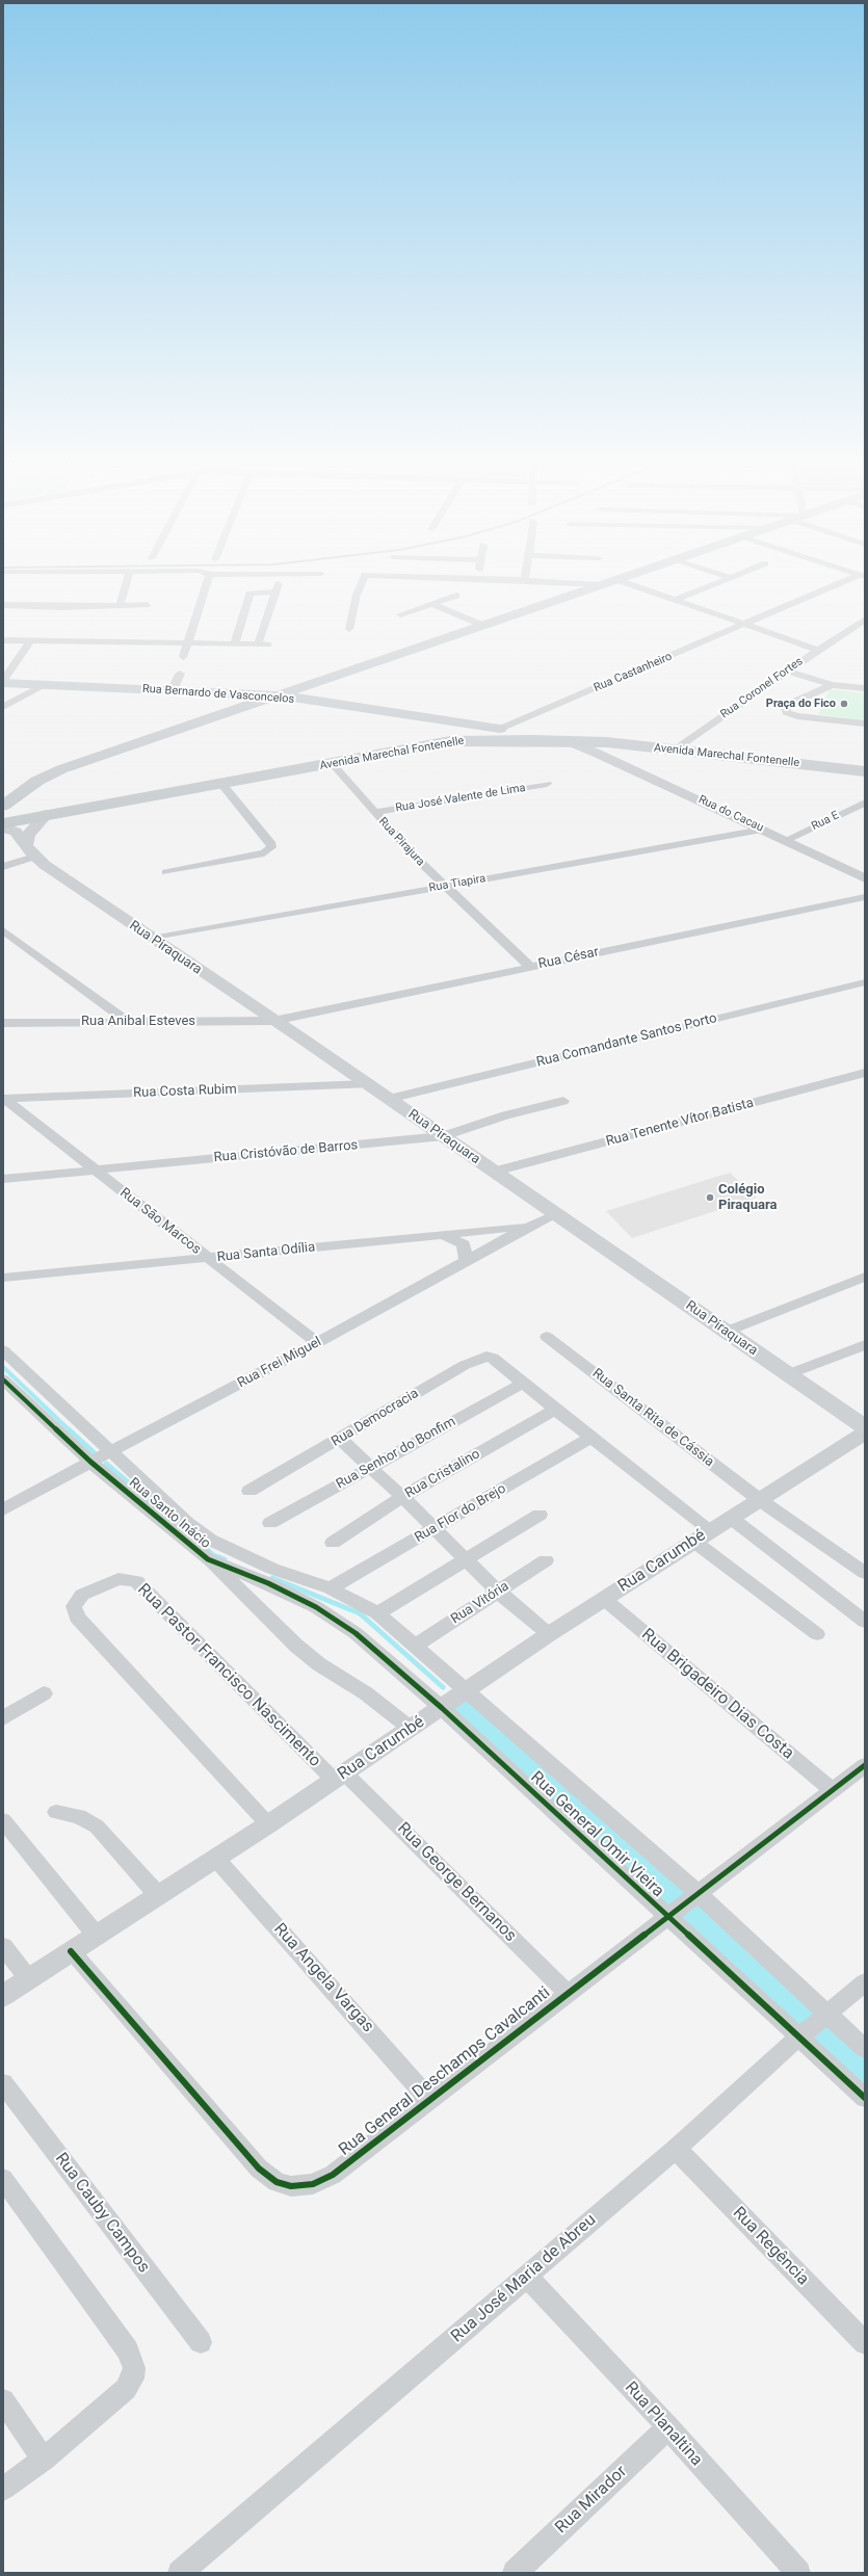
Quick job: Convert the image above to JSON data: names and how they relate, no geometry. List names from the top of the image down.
{
  "streets": {
    "main road": ["Rua Bernardo de Vasconcelos", "Avenida Marechal Fontenelle", "Rua Piraquara"],
    "street": [
      "Rua Castanheiro",
      "Rua Coronel Fortes",
      "Rua José Valente de Lima",
      "Rua do Cacau",
      "Rua E",
      "Rua Pirajura",
      "Rua Tiapira",
      "Rua César",
      "Rua Anibal Esteves",
      "Rua Comandante Santos Porto",
      "Rua Costa Rubim",
      "Rua Tenente Vítor Batista",
      "Rua Cristóvão de Barros",
      "Rua Sāo Marcos",
      "Rua Santa Odília",
      "Rua Frei Miguel",
      "Rua Democracia",
      "Rua Santa Rita de Cássia",
      "Rua Senhor do Bonfim",
      "Rua Cristalino",
      "Rua Santo Inácio",
      "Rua Flor do Brejo",
      "Rua Carumbé",
      "Rua Vitória",
      "Rua Pastor Francisco Nascimento",
      "Rua Brigadeiro Dias Costa",
      "Rua General Omir Vieira",
      "Rua George Bernanos",
      "Rua Angela Vargas",
      "Rua General Deschamps Cavalcanti",
      "Rua Cauby Campos",
      "Rua Regência",
      "Rua José Maria de Abreu",
      "Rua Planaltina",
      "Rua Mirador"
    ]
  },
  "crossings": [
    ["Rua Castanheiro", "Avenida Marechal Fontenelle"],
    ["Rua Coronel Fortes", "Avenida Marechal Fontenelle"],
    ["Rua Bernardo de Vasconcelos", "Avenida Marechal Fontenelle"],
    ["Avenida Marechal Fontenelle", "Rua do Cacau"],
    ["Avenida Marechal Fontenelle", "Rua Pirajura"],
    ["Rua José Valente de Lima", "Rua Pirajura"],
    ["Rua do Cacau", "Rua E"],
    ["Rua do Cacau", "Rua Tiapira"],
    ["Rua Pirajura", "Rua Tiapira"],
    ["Rua Pirajura", "Rua César"],
    ["Rua Tiapira", "Rua Piraquara"],
    ["Rua Piraquara", "Rua César"],
    ["Rua Piraquara", "Rua Anibal Esteves"],
    ["Rua Piraquara", "Rua Comandante Santos Porto"],
    ["Rua Piraquara", "Rua Costa Rubim"],
    ["Rua Piraquara", "Rua Tenente Vítor Batista"],
    ["Rua Piraquara", "Rua Cristóvão de Barros"],
    ["Rua Piraquara", "Rua Frei Miguel"],
    ["Rua César", "Rua Anibal Esteves"],
    ["Rua Costa Rubim", "Rua Sāo Marcos"],
    ["Rua Cristóvão de Barros", "Rua Sāo Marcos"],
    ["Rua Sāo Marcos", "Rua Santa Odília"],
    ["Rua Sāo Marcos", "Rua Frei Miguel"],
    ["Rua Santa Odília", "Rua Frei Miguel"],
    ["Rua Frei Miguel", "Rua Santo Inácio"],
    ["Rua Democracia", "Rua Senhor do Bonfim"],
    ["Rua Santa Rita de Cássia", "Rua Carumbé"],
    ["Rua Santo Inácio", "Rua Flor do Brejo"],
    ["Rua Santo Inácio", "Rua Carumbé"],
    ["Rua Santo Inácio", "Rua Vitória"],
    ["Rua Santo Inácio", "Rua General Omir Vieira"],
    ["Rua Carumbé", "Rua Pastor Francisco Nascimento"],
    ["Rua Carumbé", "Rua Brigadeiro Dias Costa"],
    ["Rua Carumbé", "Rua General Omir Vieira"],
    ["Rua Carumbé", "Rua George Bernanos"],
    ["Rua Carumbé", "Rua Angela Vargas"],
    ["Rua Carumbé", "Rua General Deschamps Cavalcanti"],
    ["Rua Pastor Francisco Nascimento", "Rua George Bernanos"],
    ["Rua Brigadeiro Dias Costa", "Rua General Deschamps Cavalcanti"],
    ["Rua General Omir Vieira", "Rua General Deschamps Cavalcanti"],
    ["Rua General Omir Vieira", "Rua José Maria de Abreu"],
    ["Rua George Bernanos", "Rua General Deschamps Cavalcanti"],
    ["Rua Angela Vargas", "Rua General Deschamps Cavalcanti"],
    ["Rua Regência", "Rua José Maria de Abreu"],
    ["Rua José Maria de Abreu", "Rua Planaltina"],
    ["Rua Planaltina", "Rua Mirador"]
  ],
  "places": ["Praça do Fico", "Colégio Piraquara"]
}
